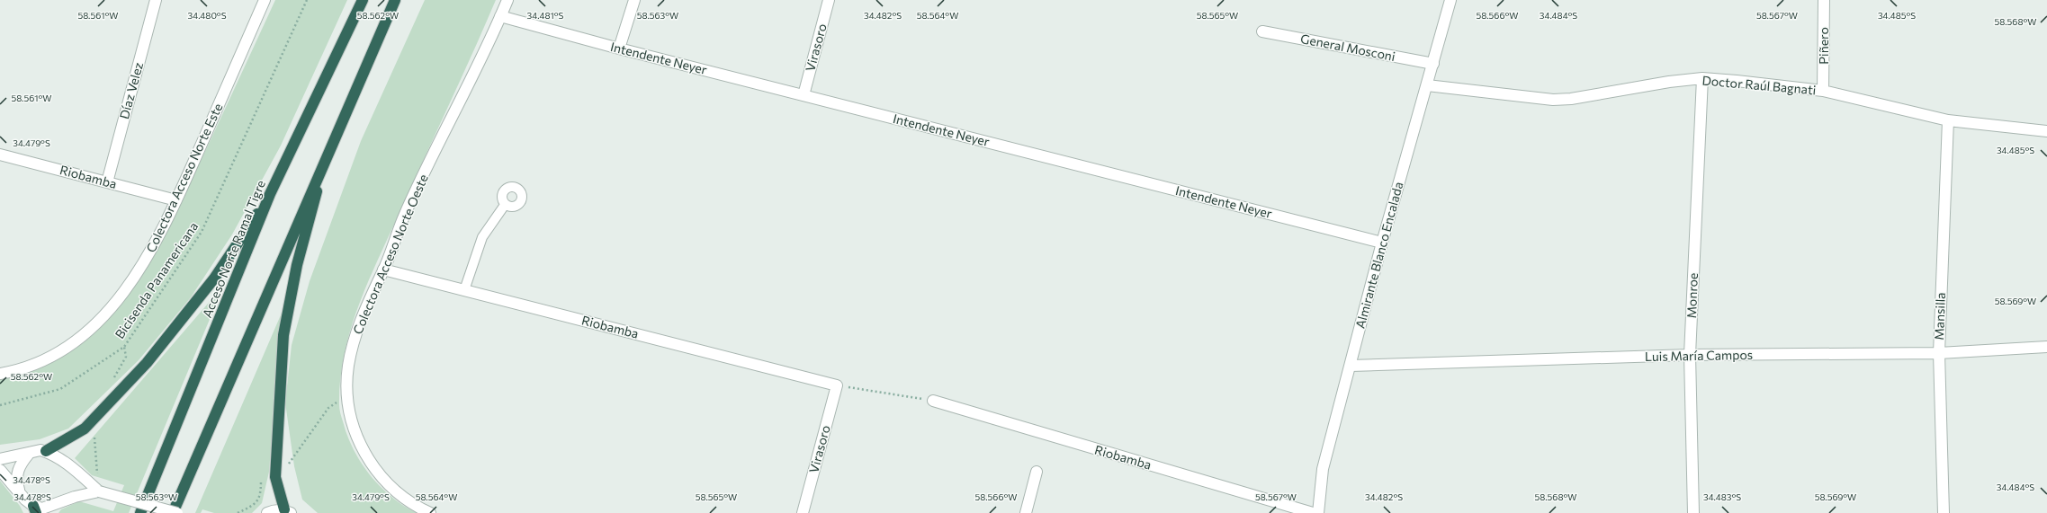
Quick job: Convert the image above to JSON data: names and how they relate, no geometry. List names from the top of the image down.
{
  "streets": {
    "highway": ["Acceso Norte Ramal Tigre"],
    "street": [
      "Piñero",
      "Virasoro",
      "General Mosconi",
      "Intendente Neyer",
      "Doctor Raúl Bagnati",
      "Díaz Velez",
      "Riobamba",
      "Colectora Acceso Norte Este",
      "Colectora Acceso Norte Oeste",
      "Almirante Blanco Encalada",
      "Monroe",
      "Mansilla",
      "Luis María Campos"
    ],
    "path": ["Bicisenda Panamericana"]
  },
  "crossings": [
    ["Piñero", "Doctor Raúl Bagnati"],
    ["Virasoro", "Intendente Neyer"],
    ["Virasoro", "Riobamba"],
    ["General Mosconi", "Almirante Blanco Encalada"],
    ["Intendente Neyer", "Colectora Acceso Norte Oeste"],
    ["Intendente Neyer", "Almirante Blanco Encalada"],
    ["Doctor Raúl Bagnati", "Almirante Blanco Encalada"],
    ["Doctor Raúl Bagnati", "Monroe"],
    ["Doctor Raúl Bagnati", "Mansilla"],
    ["Díaz Velez", "Riobamba"],
    ["Riobamba", "Colectora Acceso Norte Este"],
    ["Riobamba", "Colectora Acceso Norte Oeste"],
    ["Almirante Blanco Encalada", "Luis María Campos"],
    ["Monroe", "Luis María Campos"],
    ["Mansilla", "Luis María Campos"]
  ],
  "coordinates": [
    "34.485°S",
    "58.561°W",
    "34.480°S",
    "58.562°W",
    "34.481°S",
    "58.563°W",
    "34.482°S",
    "58.564°W",
    "58.565°W",
    "58.566°W",
    "34.484°S",
    "58.567°W",
    "58.568°W",
    "34.479°S",
    "58.569°W",
    "34.478°S",
    "34.483°S"
  ]
}
